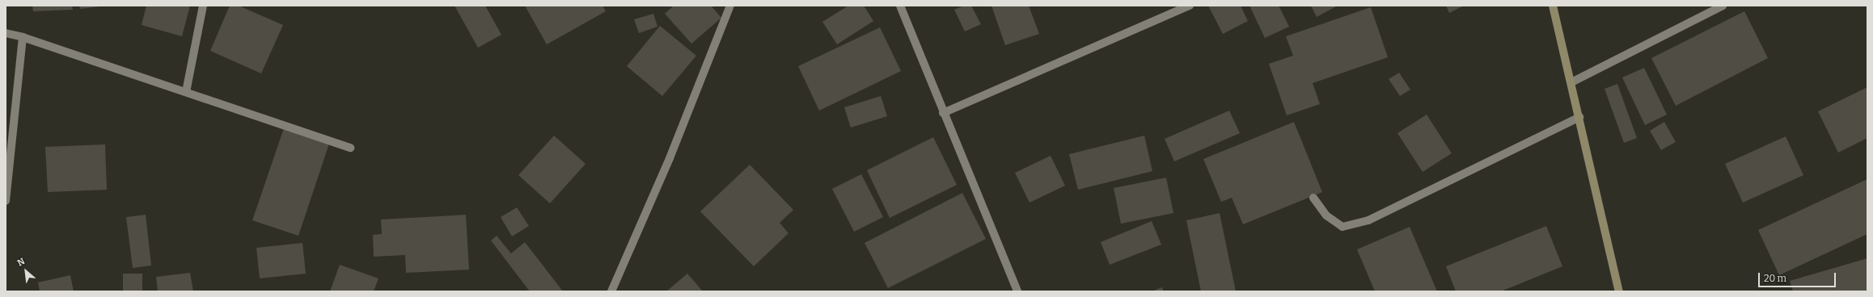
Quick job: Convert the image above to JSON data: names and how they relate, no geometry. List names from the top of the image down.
{
  "scale_bar": "20 m",
  "north": "top left"
}
